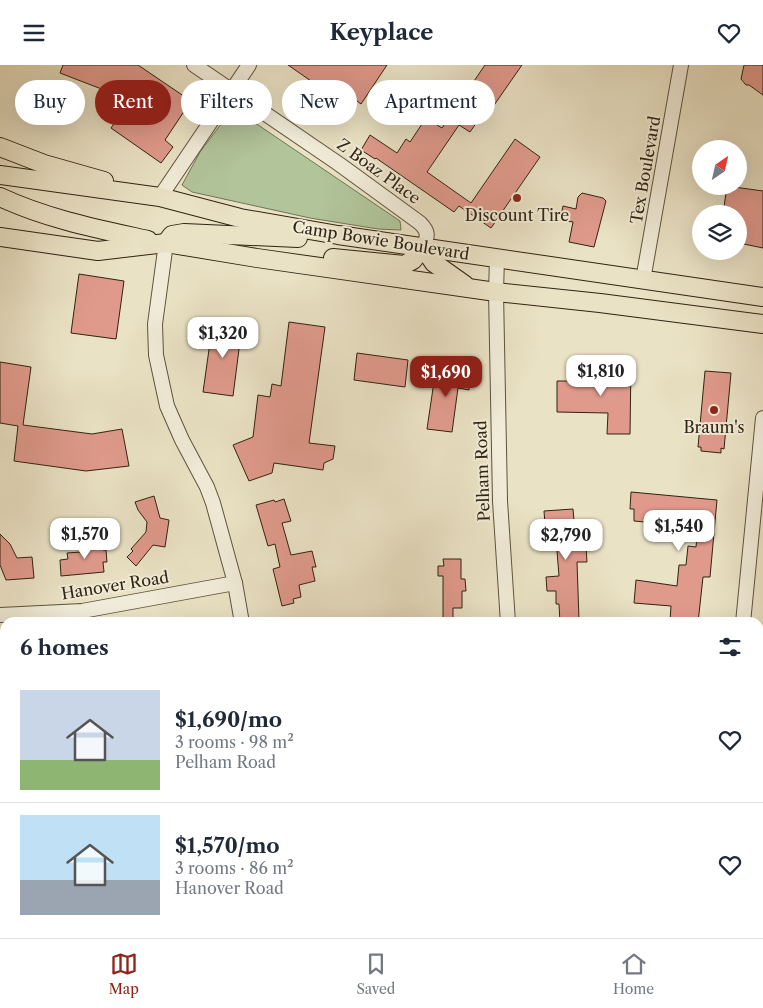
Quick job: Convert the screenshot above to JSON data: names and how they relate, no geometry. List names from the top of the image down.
{
  "streets": {
    "main road": ["Camp Bowie Boulevard"],
    "street": [
      "Tex Boulevard",
      "Z Boaz Place",
      "Pelham Road",
      "Hanover Road"
    ]
  },
  "crossings": [
    ["Tex Boulevard", "Camp Bowie Boulevard"],
    ["Z Boaz Place", "Camp Bowie Boulevard"],
    ["Camp Bowie Boulevard", "Pelham Road"]
  ],
  "places": ["Discount Tire", "Braum's"],
  "north": "top right",
  "page": {
    "header": "Keyplace",
    "chip": [
      "Buy",
      "Rent",
      "Filters",
      "New",
      "Apartment"
    ],
    "price": [
      "$1,320",
      "$1,810",
      "$1,690",
      "$1,540",
      "$1,570",
      "$2,790"
    ],
    "heading": "6 homes",
    "list": [
      {
        "name": "$1,690/mo",
        "note": "3 rooms · 98 m² · Pelham Road"
      },
      {
        "name": "$1,570/mo",
        "note": "3 rooms · 86 m² · Hanover Road"
      }
    ],
    "tabs": ["Map", "Saved", "Home"]
  }
}
